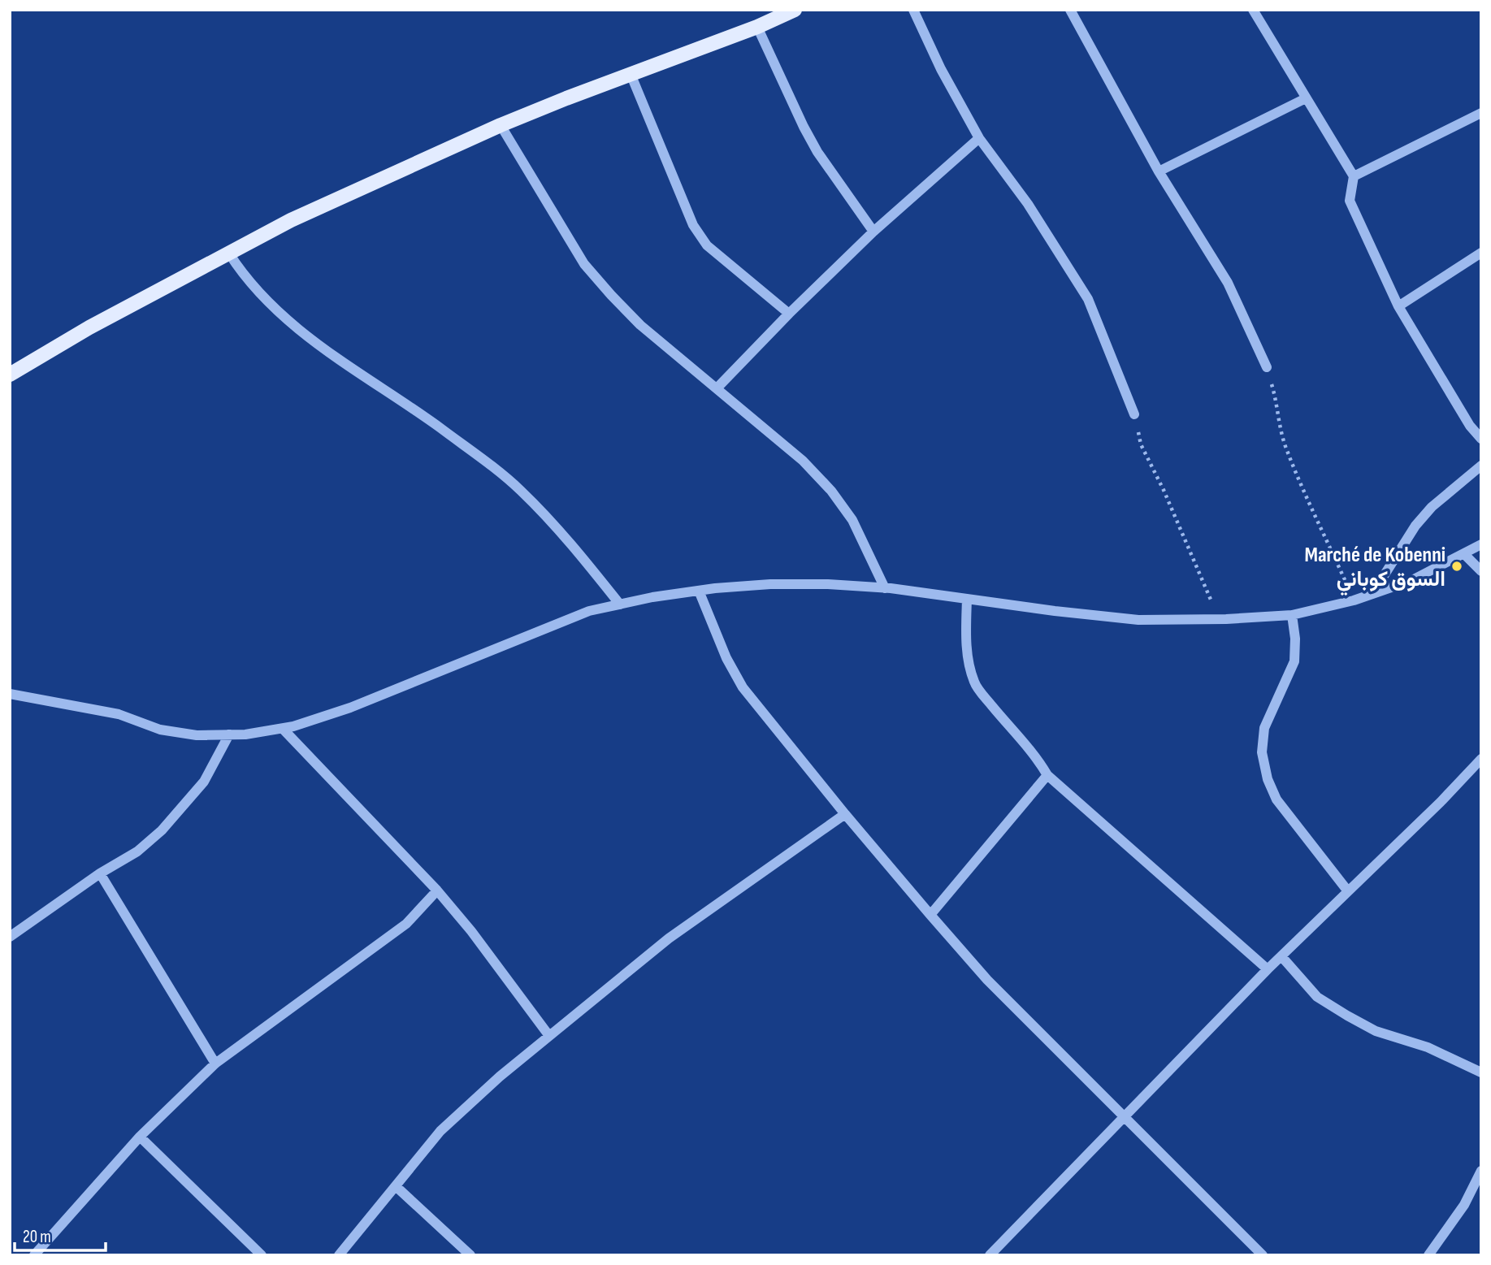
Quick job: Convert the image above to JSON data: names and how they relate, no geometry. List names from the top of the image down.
{
  "places": ["Marché de Kobenni السوق كوباني"],
  "scale_bar": "20 m"
}
